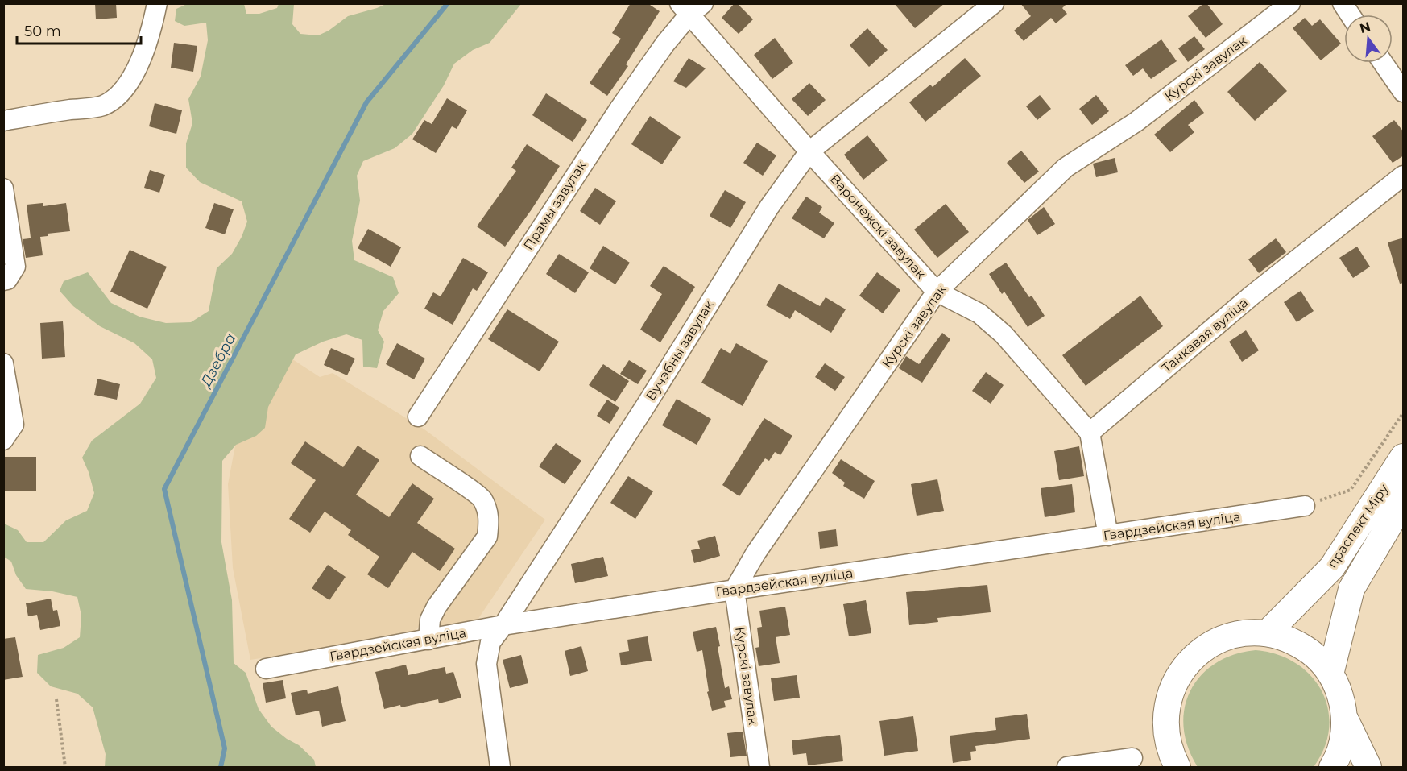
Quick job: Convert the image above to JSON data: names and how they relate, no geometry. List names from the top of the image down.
{
  "streets": {
    "main road": ["праспект Міру"],
    "street": [
      "Курскі завулак",
      "Прамы завулак",
      "Варонежскі завулак",
      "Танкавая вуліца",
      "Вучэбны завулак",
      "Гвардзейская вуліца"
    ]
  },
  "crossings": [
    ["Курскі завулак", "Варонежскі завулак"],
    ["Курскі завулак", "Гвардзейская вуліца"],
    ["Прамы завулак", "Варонежскі завулак"],
    ["Варонежскі завулак", "Танкавая вуліца"],
    ["Варонежскі завулак", "Вучэбны завулак"],
    ["Вучэбны завулак", "Гвардзейская вуліца"]
  ],
  "water": ["Дзебра"],
  "scale_bar": "50 m",
  "north": "top"
}
